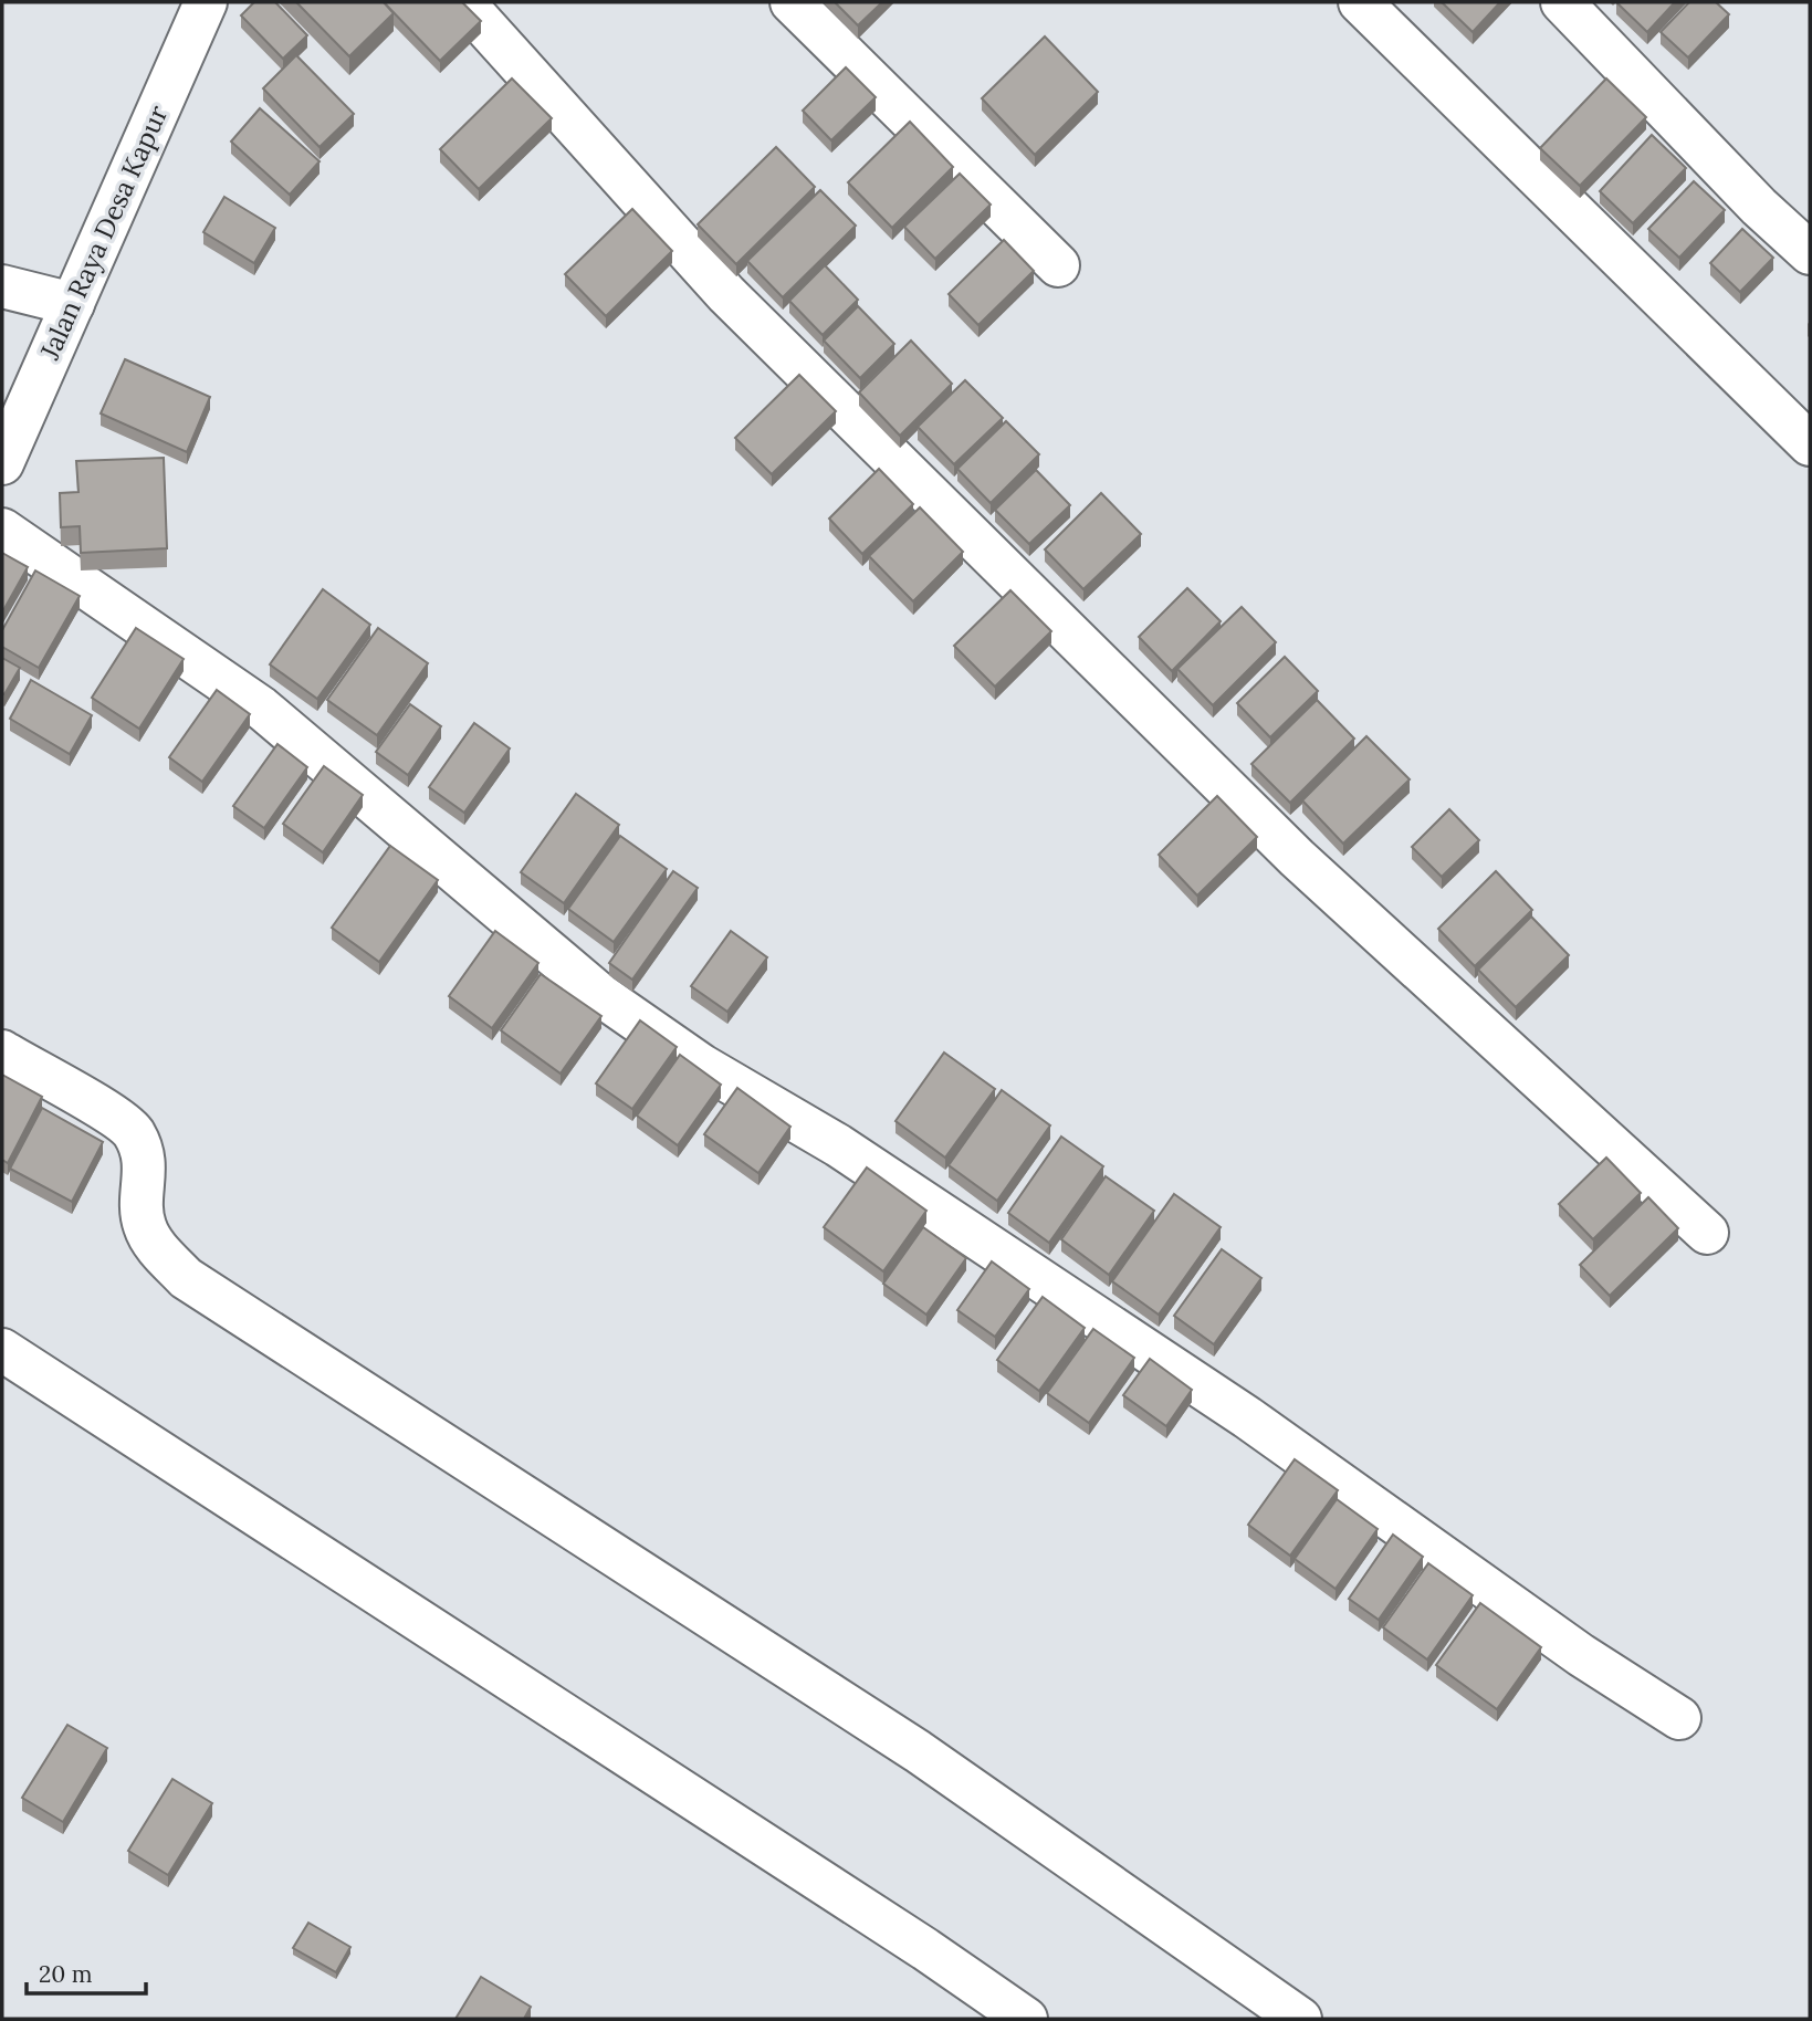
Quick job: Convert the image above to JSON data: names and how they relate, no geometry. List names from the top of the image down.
{
  "streets": {
    "street": ["Jalan Raya Desa Kapur"]
  },
  "scale_bar": "20 m"
}
